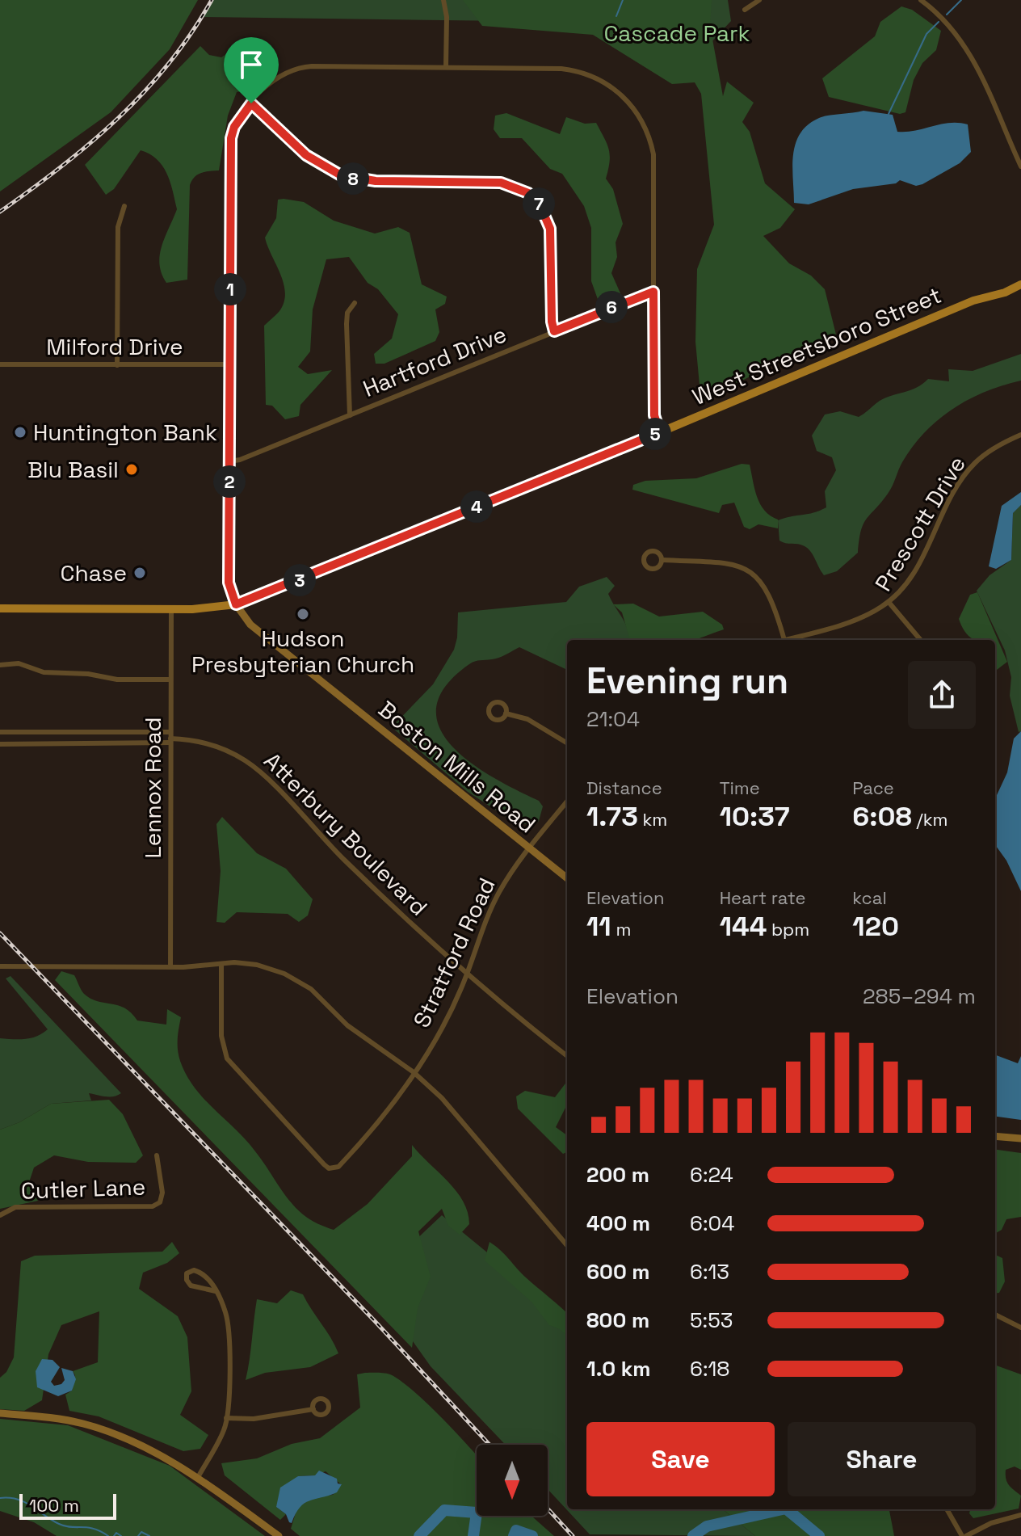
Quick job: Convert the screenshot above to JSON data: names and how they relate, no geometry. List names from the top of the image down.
{
  "streets": {
    "main road": ["West Streetsboro Street"],
    "street": [
      "Milford Drive",
      "Hartford Drive",
      "Prescott Drive",
      "Boston Mills Road",
      "Lennox Road",
      "Atterbury Boulevard",
      "Stratford Road",
      "Cutler Lane"
    ]
  },
  "crossings": [
    ["West Streetsboro Street", "Boston Mills Road"],
    ["West Streetsboro Street", "Lennox Road"],
    ["Boston Mills Road", "Stratford Road"],
    ["Lennox Road", "Atterbury Boulevard"],
    ["Atterbury Boulevard", "Stratford Road"]
  ],
  "parks": ["Cascade Park"],
  "places": [
    "Huntington Bank",
    "Blu Basil",
    "Chase",
    "Hudson Presbyterian Church"
  ],
  "scale_bar": "100 m",
  "north": "bottom",
  "page": {
    "pins": [
      "8",
      "7",
      "1",
      "6",
      "5",
      "2",
      "4",
      "3"
    ],
    "heading": ["Evening run", "21:04"],
    "stats": [
      ["Distance", "1.73 km"],
      ["Time", "10:37"],
      ["Pace", "6:08 /km"],
      ["Elevation", "11 m"],
      ["Heart rate", "144 bpm"],
      ["kcal", "120"]
    ],
    "chart": ["Elevation", "285–294 m"],
    "list": [
      {
        "name": "200 m",
        "note": "6:24"
      },
      {
        "name": "400 m",
        "note": "6:04"
      },
      {
        "name": "600 m",
        "note": "6:13"
      },
      {
        "name": "800 m",
        "note": "5:53"
      },
      {
        "name": "1.0 km",
        "note": "6:18"
      }
    ],
    "buttons": ["Save", "Share"],
    "scale": "100 m"
  }
}
